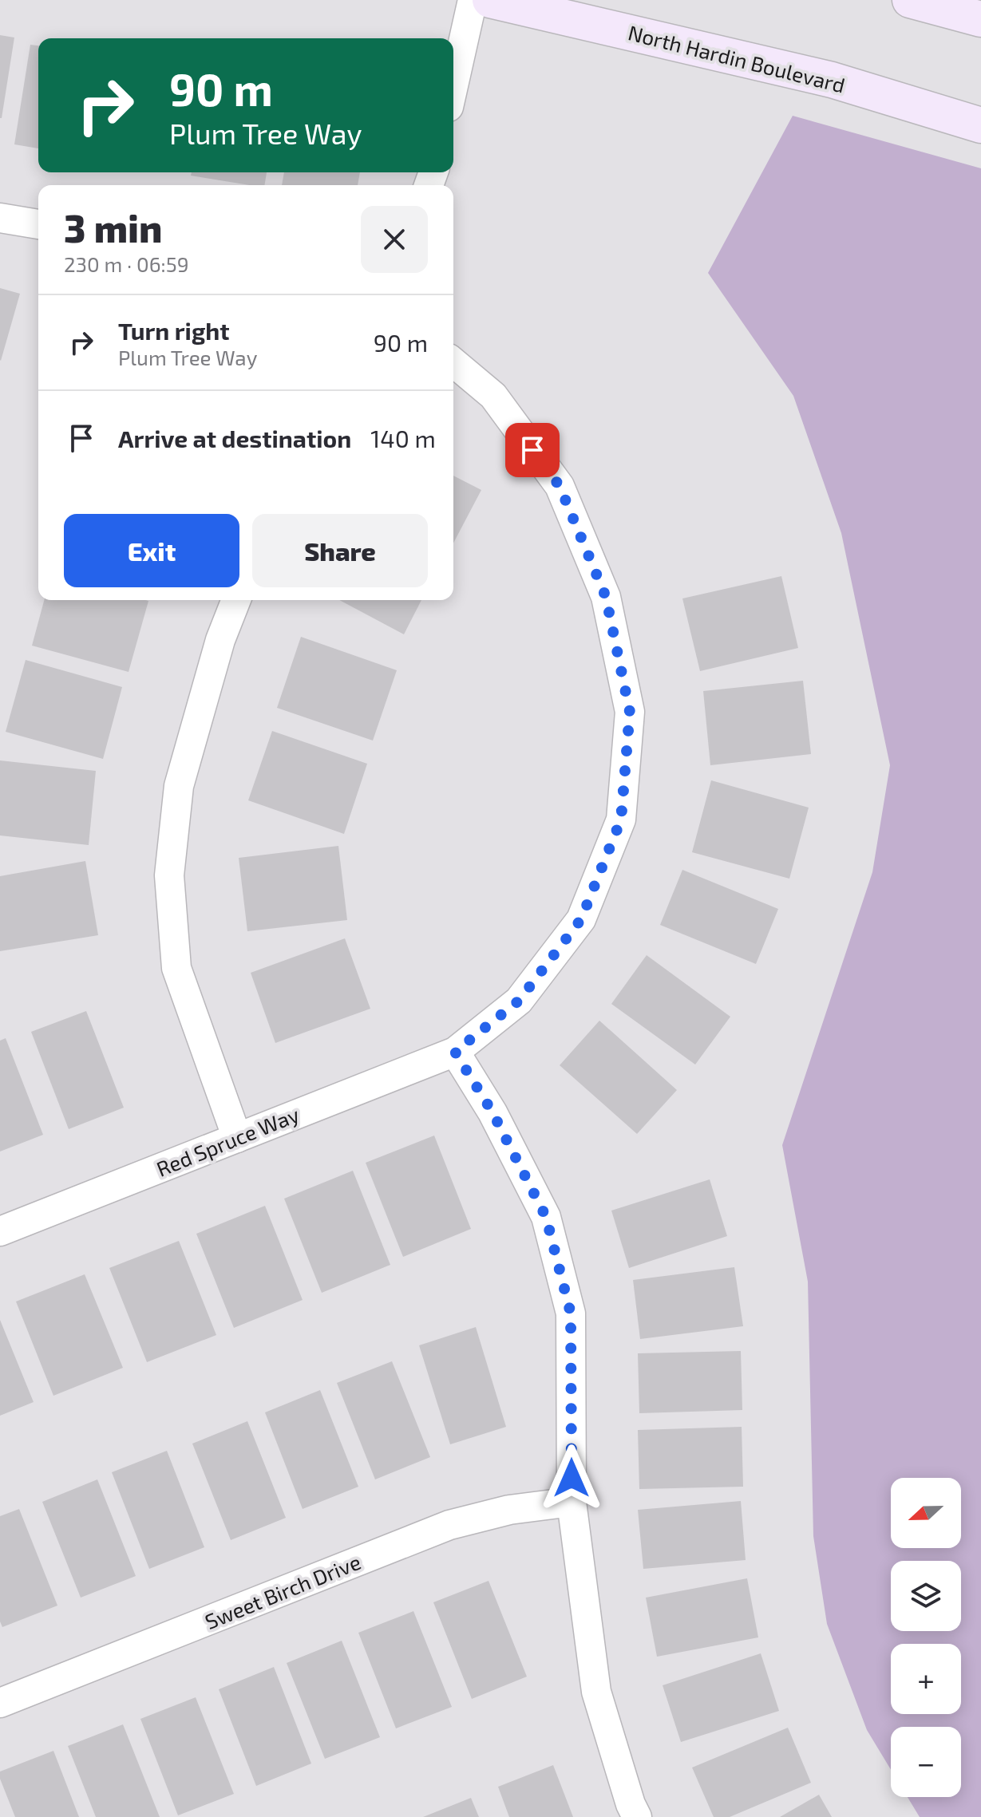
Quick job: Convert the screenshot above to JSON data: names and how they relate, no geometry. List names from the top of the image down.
{
  "streets": {
    "street": ["North Hardin Boulevard", "Red Spruce Way", "Sweet Birch Drive"]
  },
  "north": "left",
  "page": {
    "turn": ["90 m", "Plum Tree Way"],
    "heading": ["3 min", "230 m · 06:59"],
    "list": [
      {
        "name": "Turn right",
        "note": "Plum Tree Way",
        "value": "90 m"
      },
      {
        "name": "Arrive at destination",
        "value": "140 m"
      }
    ],
    "buttons": ["Exit", "Share"],
    "map_buttons": ["+", "−"]
  }
}
